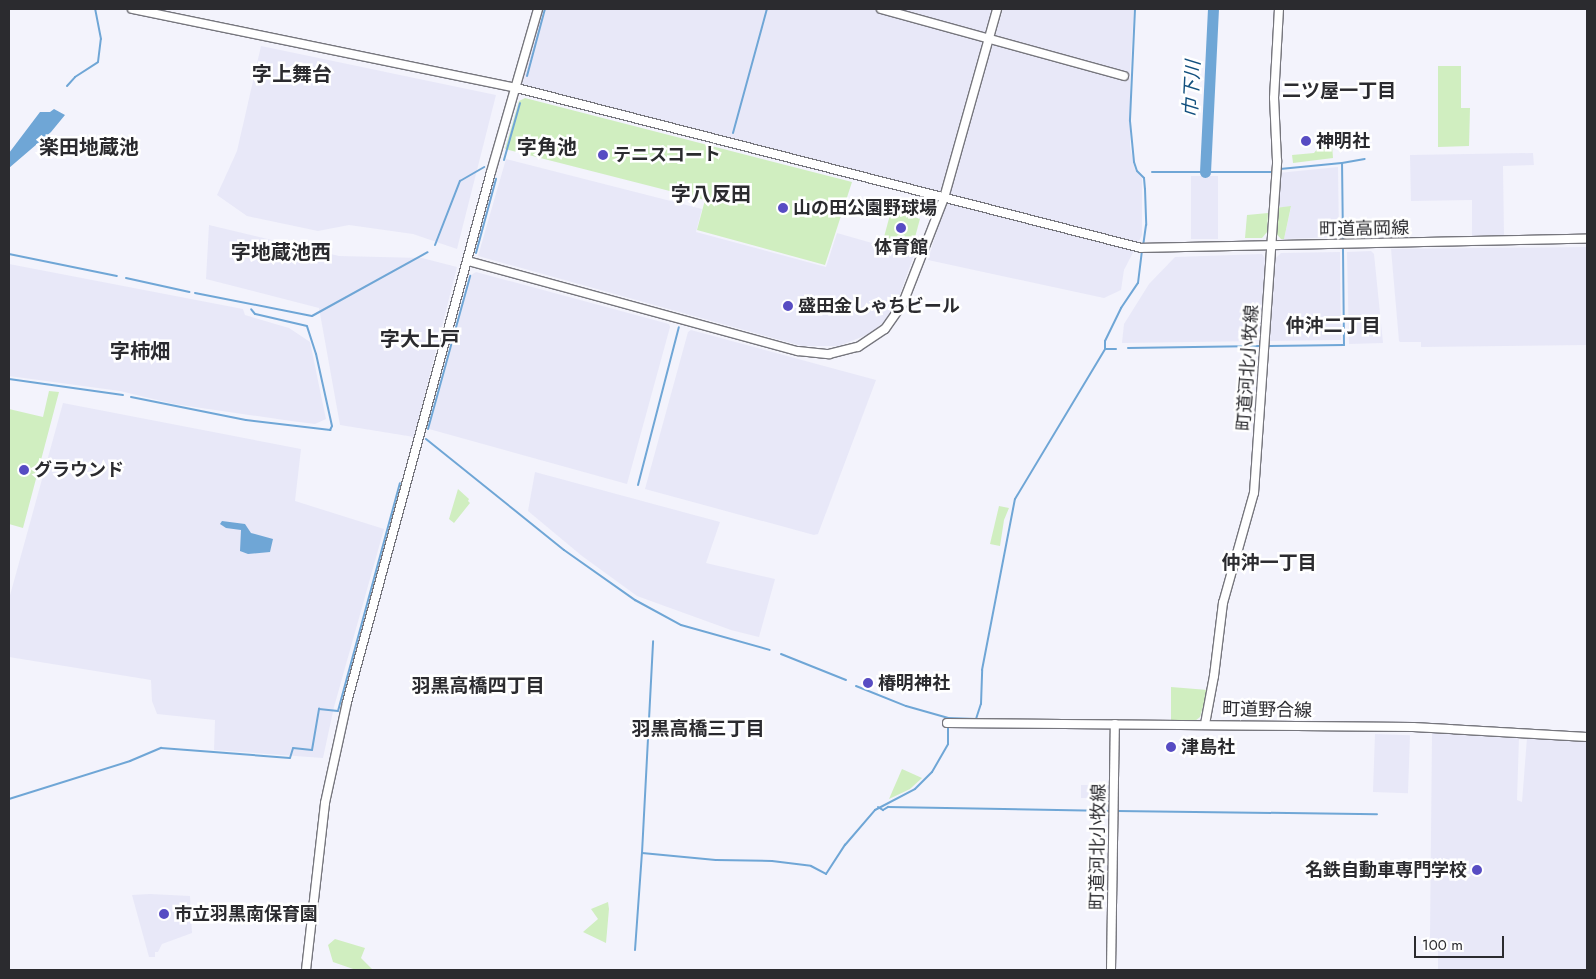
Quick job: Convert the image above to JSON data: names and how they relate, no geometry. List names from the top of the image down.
{
  "streets": {
    "street": ["町道高岡線", "町道河北小牧線", "町道野合線"]
  },
  "crossings": [
    ["町道高岡線", "町道河北小牧線"],
    ["町道河北小牧線", "町道野合線"]
  ],
  "districts": [
    "字上舞台",
    "二ツ屋一丁目",
    "楽田地蔵池",
    "字角池",
    "字八反田",
    "字地蔵池西",
    "仲沖二丁目",
    "字大上戸",
    "字柿畑",
    "仲沖一丁目",
    "羽黒高橋四丁目",
    "羽黒高橋三丁目"
  ],
  "water": ["巾下川"],
  "places": [
    "神明社",
    "テニスコート",
    "山の田公園野球場",
    "体育館",
    "盛田金しゃちビール",
    "グラウンド",
    "椿明神社",
    "津島社",
    "名鉄自動車専門学校",
    "市立羽黒南保育園"
  ],
  "scale_bar": "100 m"
}
